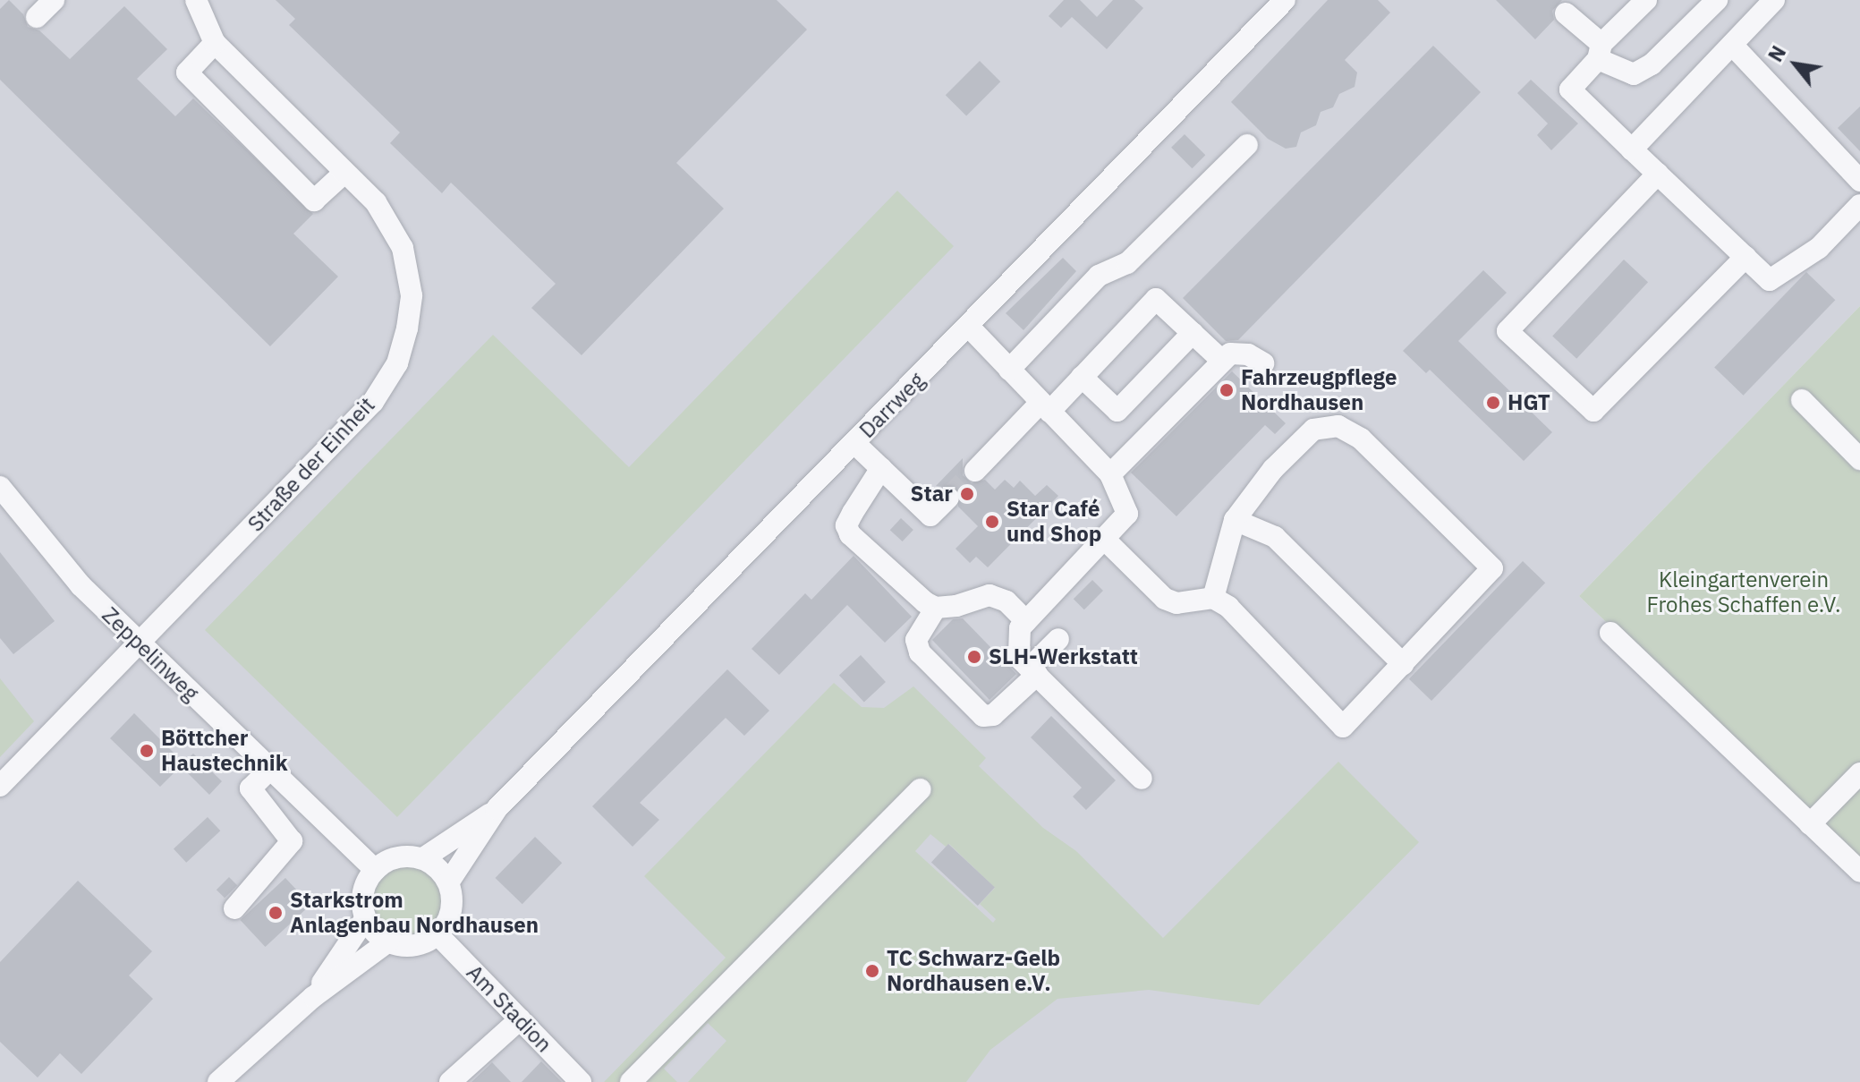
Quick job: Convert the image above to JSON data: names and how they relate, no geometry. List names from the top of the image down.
{
  "streets": {
    "street": [
      "Darrweg",
      "Straße der Einheit",
      "Zeppelinweg",
      "Am Stadion"
    ]
  },
  "crossings": [
    ["Darrweg", "Zeppelinweg"],
    ["Darrweg", "Am Stadion"],
    ["Straße der Einheit", "Zeppelinweg"],
    ["Zeppelinweg", "Am Stadion"]
  ],
  "parks": ["Kleingartenverein Frohes Schaffen e.V."],
  "places": [
    "Fahrzeugpflege Nordhausen",
    "HGT",
    "Star",
    "Star Café und Shop",
    "SLH-Werkstatt",
    "Böttcher Haustechnik",
    "Starkstrom Anlagenbau Nordhausen",
    "TC Schwarz-Gelb Nordhausen e.V."
  ],
  "north": "top left"
}
